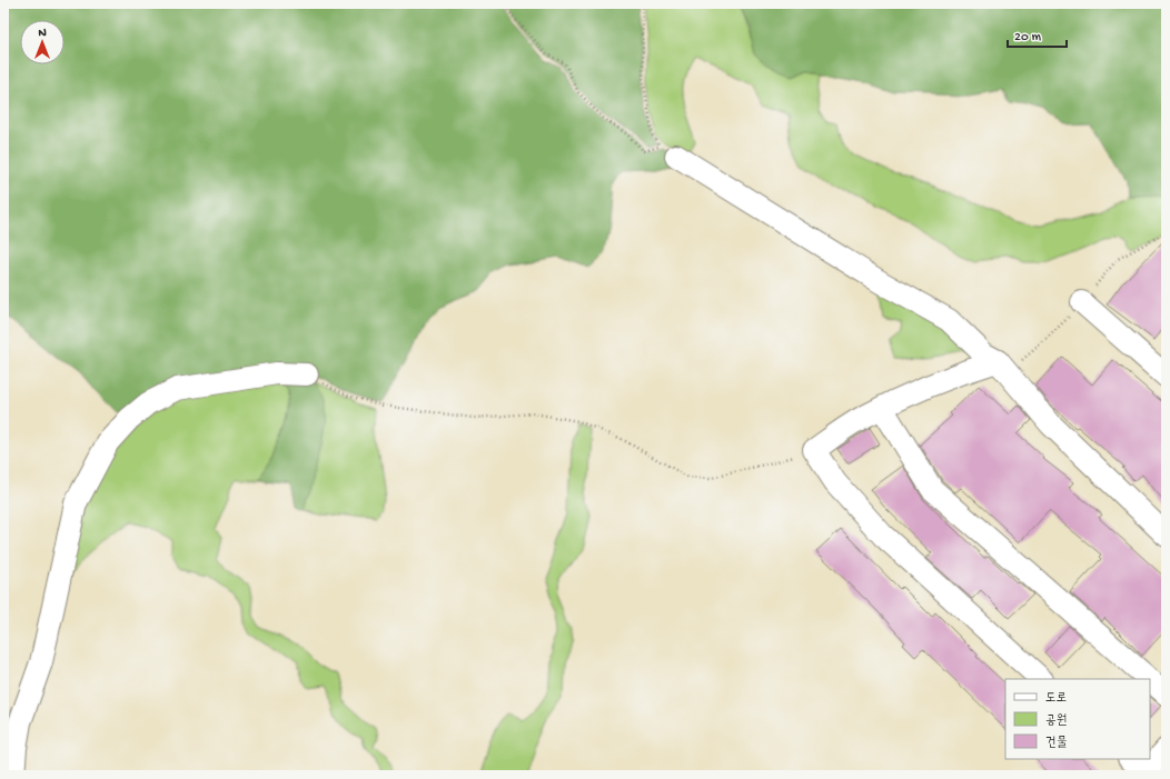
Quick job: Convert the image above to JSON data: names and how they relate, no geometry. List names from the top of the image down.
{
  "legend": ["도로", "공원", "건물"],
  "scale_bar": "20 m",
  "north": "top"
}
